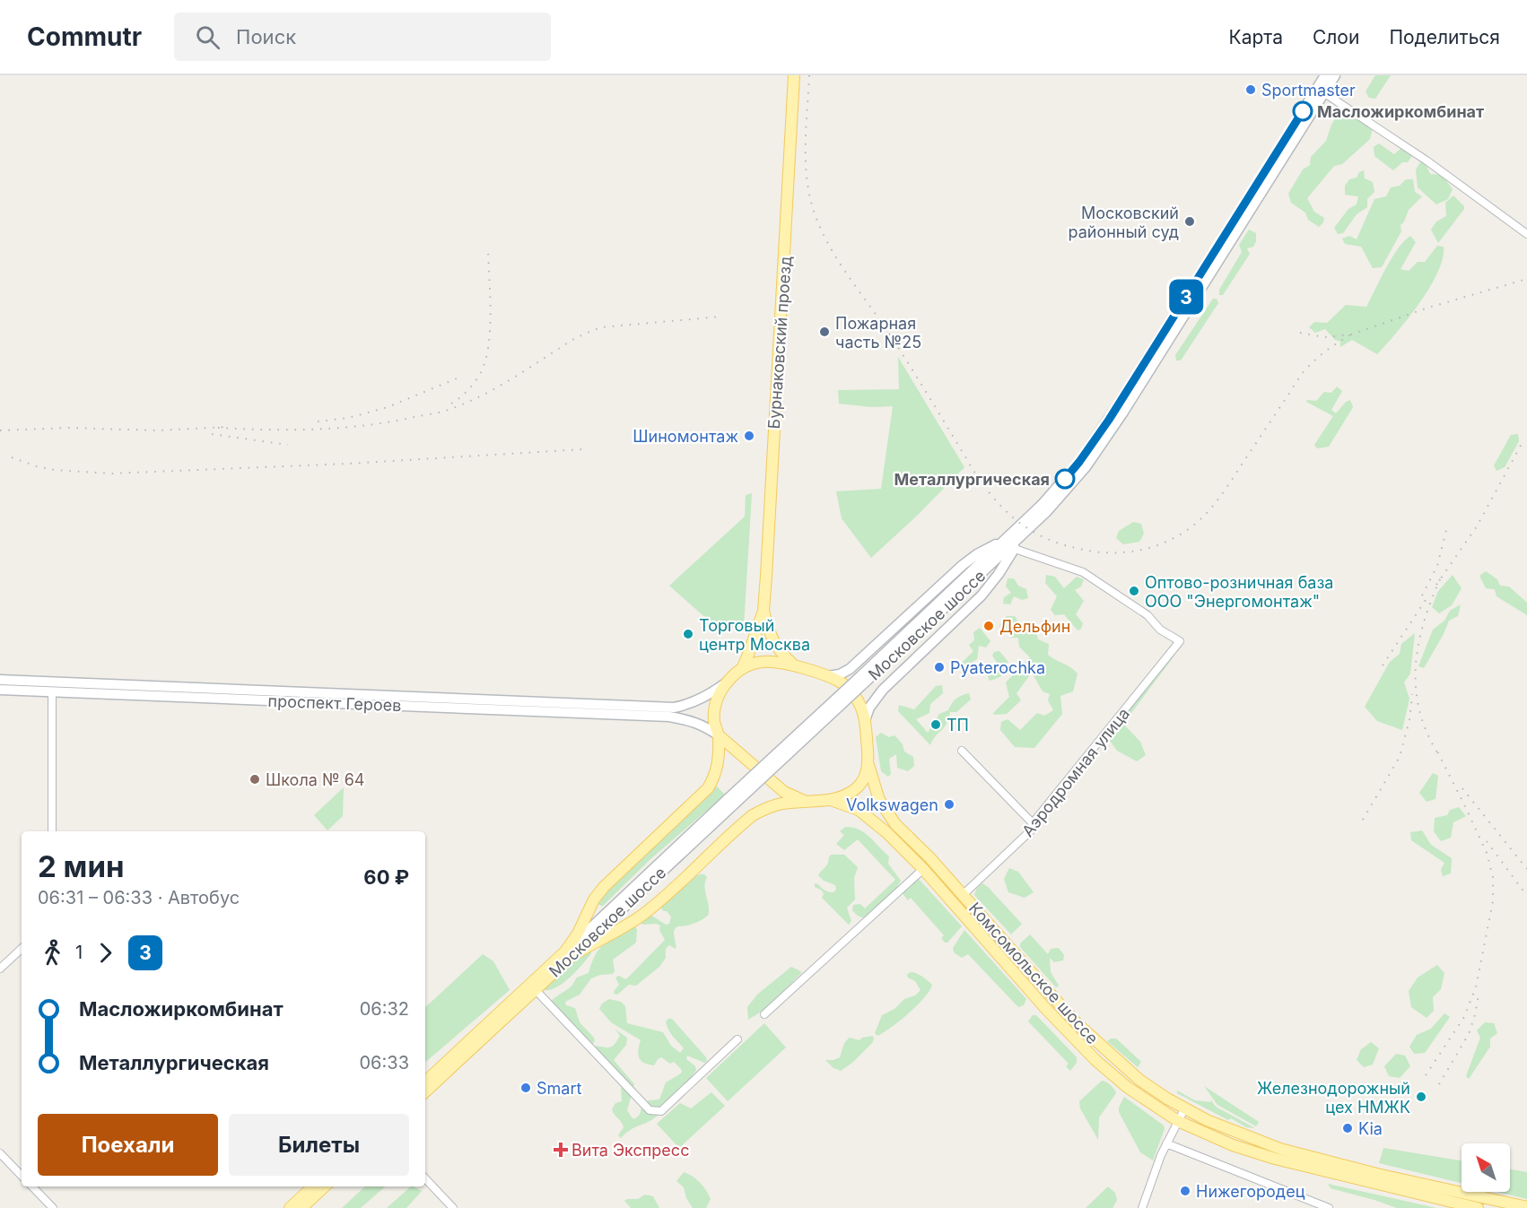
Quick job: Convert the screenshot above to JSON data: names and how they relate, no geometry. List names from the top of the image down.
{
  "streets": {
    "main road": [
      "Бурнаковский проезд",
      "Московское шоссе",
      "проспект Героев",
      "Комсомольское шоссе"
    ],
    "street": ["Аэродромная улица"]
  },
  "crossings": [
    ["проспект Героев", "Комсомольское шоссе"],
    ["Аэродромная улица", "Комсомольское шоссе"]
  ],
  "places": {
    "other": [
      "Sportmaster",
      "Масложиркомбинат",
      "Московский районный суд",
      "Пожарная часть №25",
      "Шиномонтаж",
      "Металлургическая",
      "Оптово-розничная база ООО \"Энергомонтаж\"",
      "Дельфин",
      "Торговый центр Москва",
      "Pyaterochka",
      "ТП",
      "Школа № 64",
      "Volkswagen",
      "Smart",
      "Железнодорожный цех НМЖК",
      "Kia",
      "Нижегородец"
    ],
    "health": ["Вита Экспресс"]
  },
  "lines": ["bus line 3"],
  "north": "top left",
  "page": {
    "header": "Commutr",
    "search": "Поиск",
    "nav": ["Карта", "Слои", "Поделиться"],
    "on_map": "3",
    "heading": ["2 мин", "06:31 – 06:33 · Автобус", "60 ₽"],
    "legs": ["1", "3"],
    "list": [
      {
        "name": "Масложиркомбинат",
        "value": "06:32"
      },
      {
        "name": "Металлургическая",
        "value": "06:33"
      }
    ],
    "buttons": ["Поехали", "Билеты"]
  }
}
